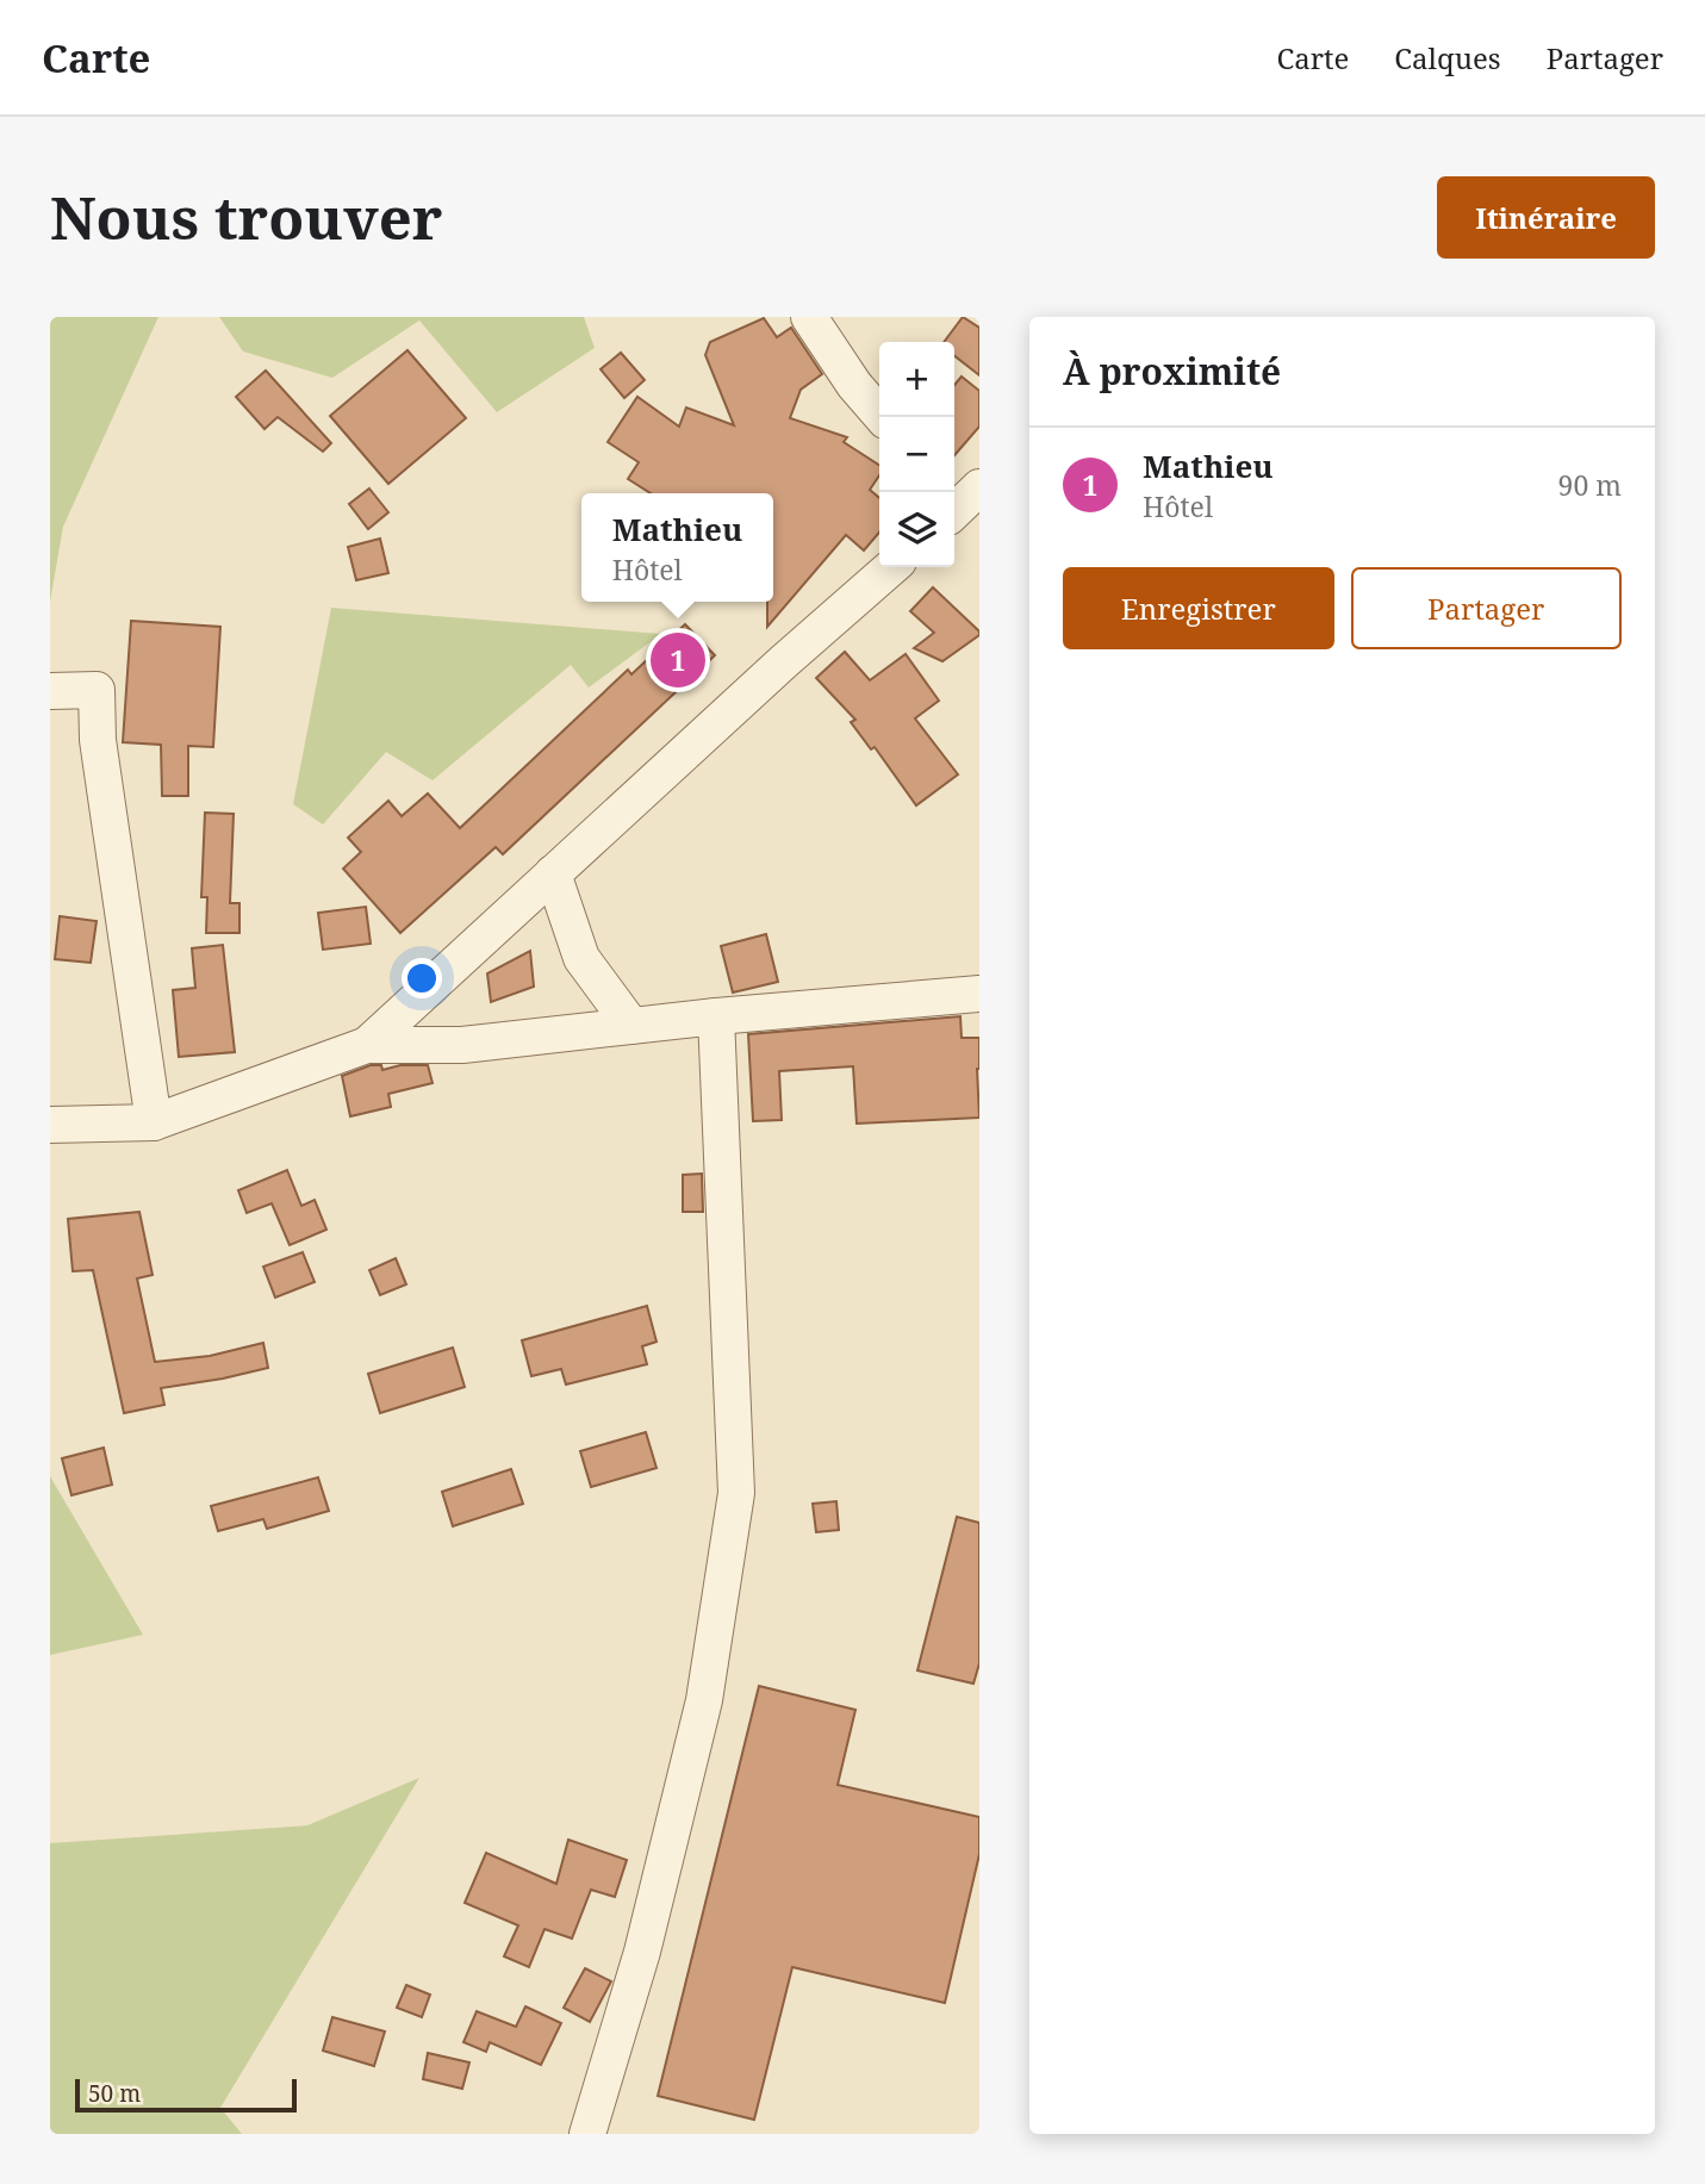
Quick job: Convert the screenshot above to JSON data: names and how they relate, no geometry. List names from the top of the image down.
{
  "scale_bar": "50 m",
  "page": {
    "header": "Carte",
    "nav": ["Carte", "Calques", "Partager"],
    "buttons": [
      "Itinéraire",
      ["Enregistrer", "Partager"]
    ],
    "title": "Nous trouver",
    "heading": "À proximité",
    "map_buttons": ["+", "−"],
    "list": [
      {
        "mark": "1",
        "name": "Mathieu",
        "note": "Hôtel",
        "value": "90 m"
      }
    ],
    "popup": ["Mathieu", "Hôtel"],
    "pins": "1",
    "scale": "50 m"
  }
}
